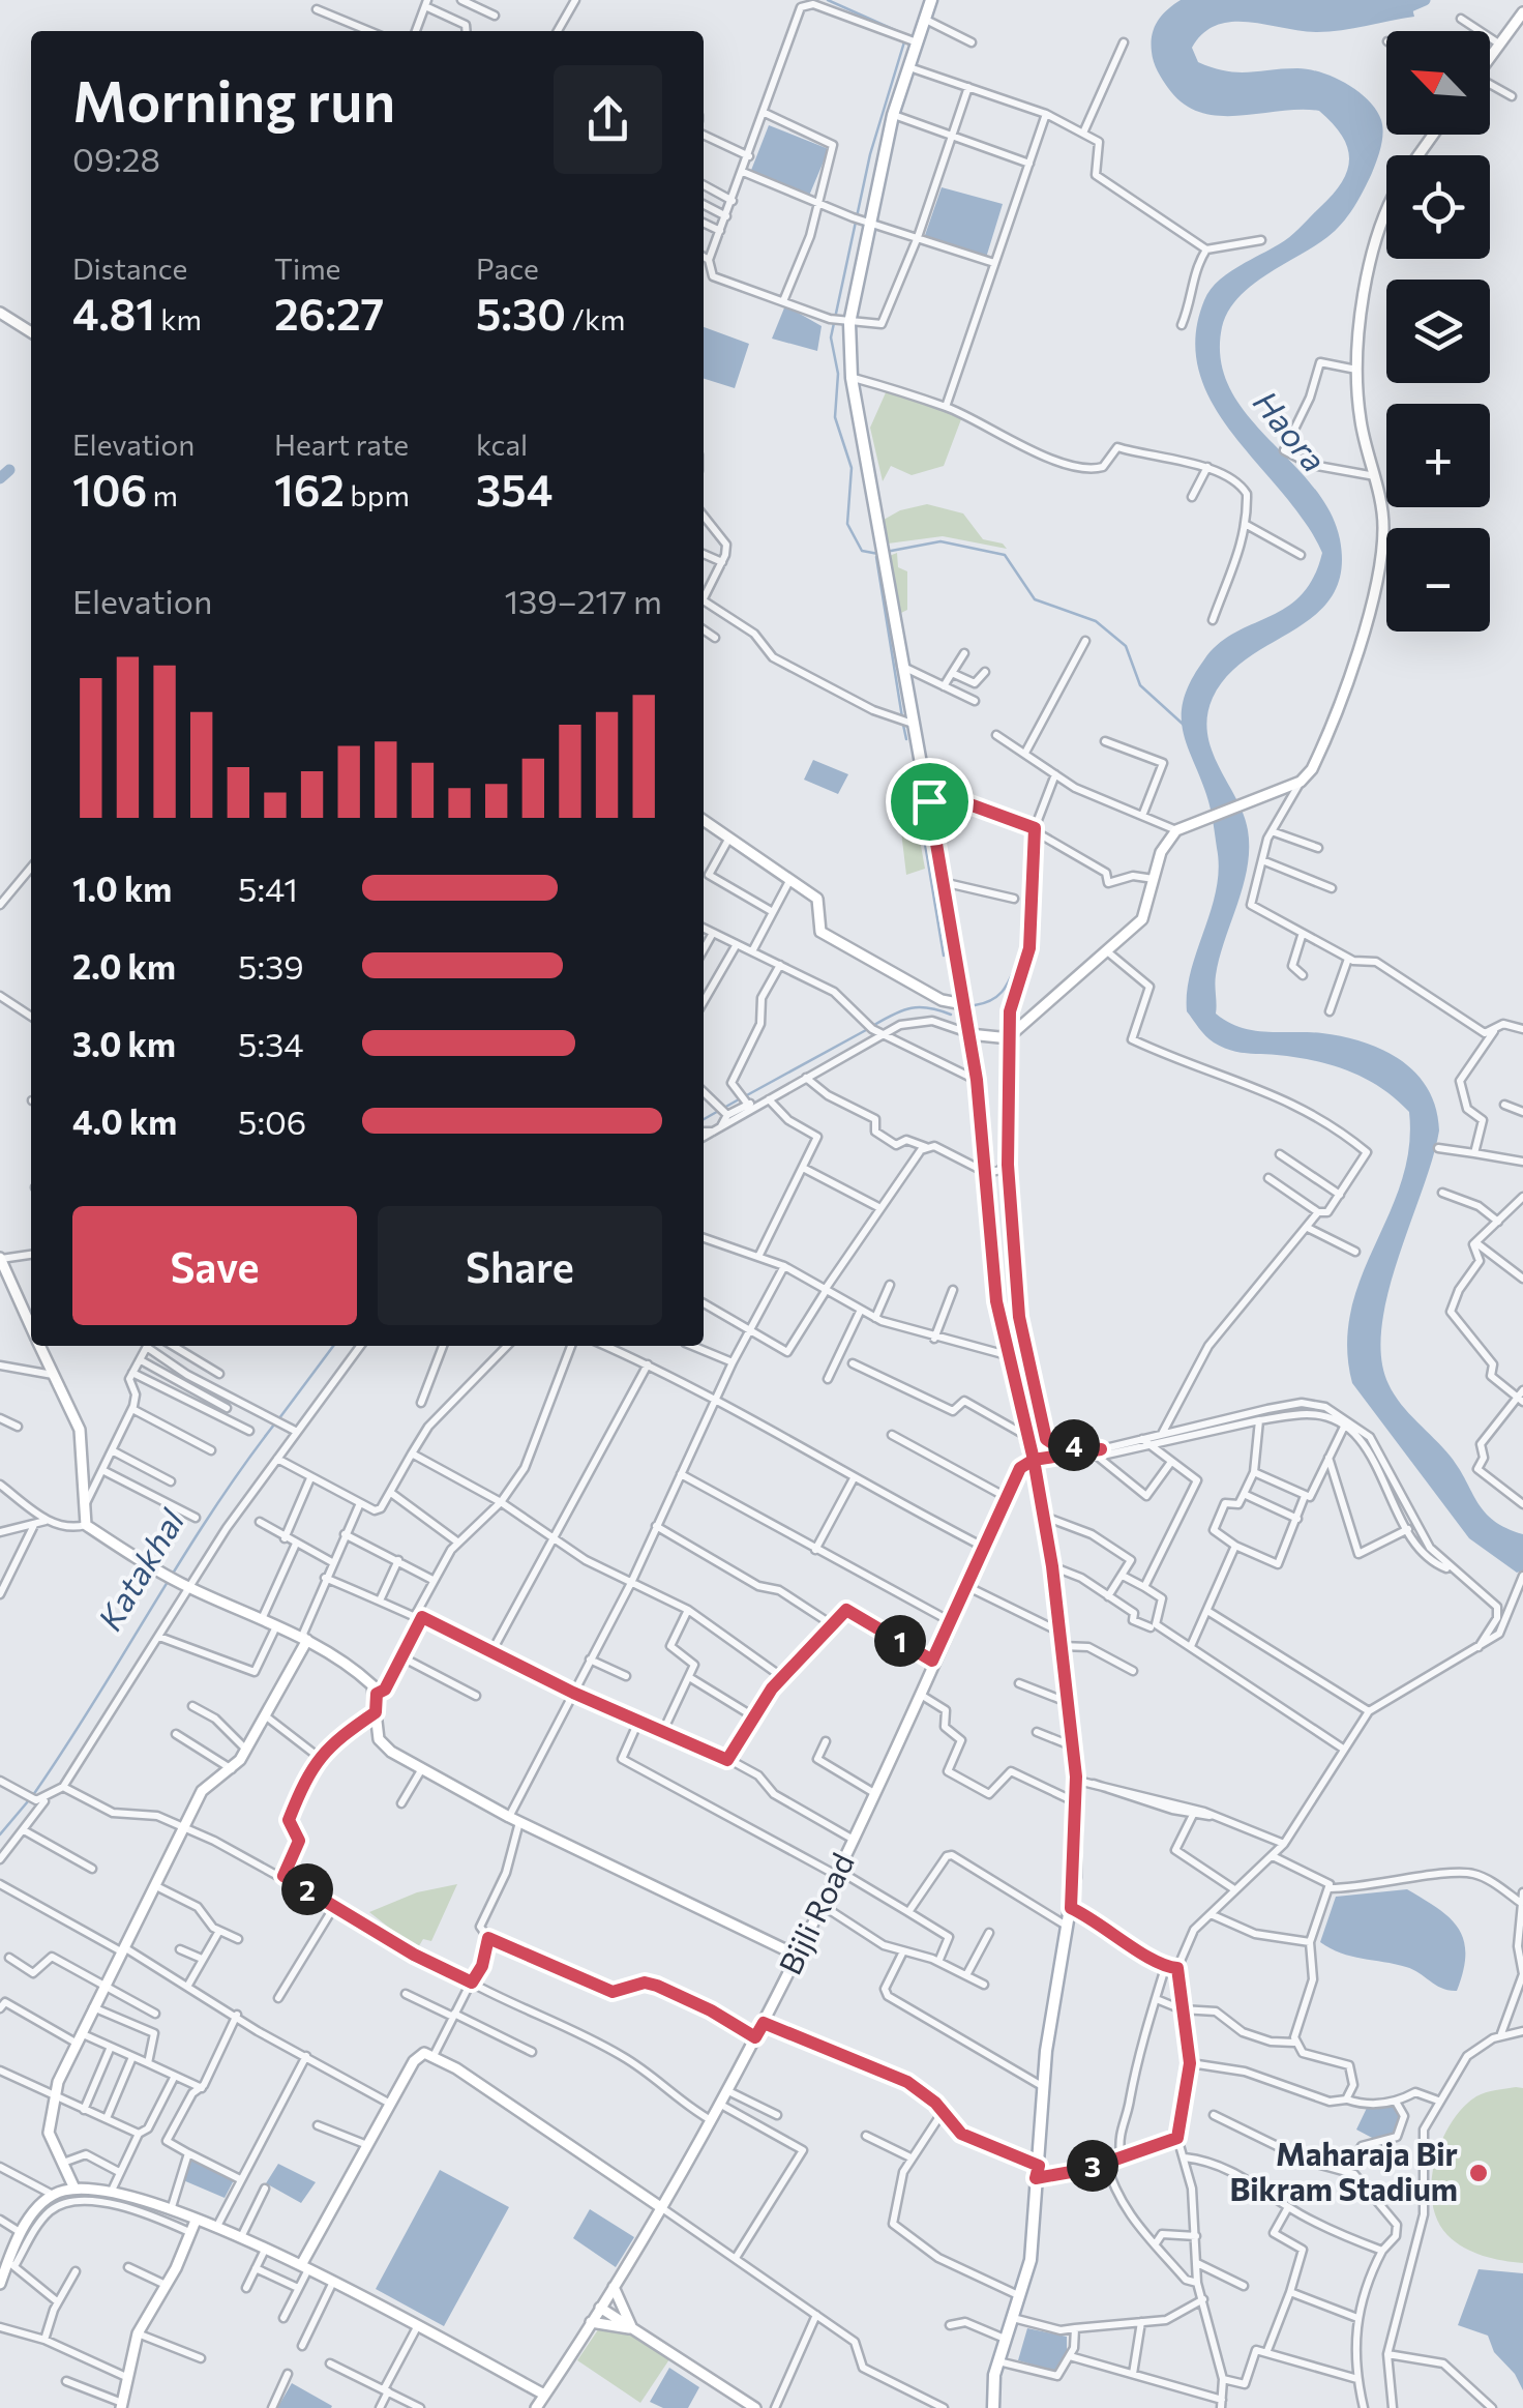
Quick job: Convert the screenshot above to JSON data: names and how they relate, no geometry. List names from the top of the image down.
{
  "streets": {
    "street": ["Bijli Road"]
  },
  "water": ["Haora", "Katakhal"],
  "places": ["Maharaja Bir Bikram Stadium"],
  "north": "top left",
  "page": {
    "map_buttons": ["+", "−"],
    "heading": ["Morning run", "09:28"],
    "stats": [
      ["Distance", "4.81 km"],
      ["Time", "26:27"],
      ["Pace", "5:30 /km"],
      ["Elevation", "106 m"],
      ["Heart rate", "162 bpm"],
      ["kcal", "354"]
    ],
    "chart": ["Elevation", "139–217 m"],
    "list": [
      {
        "name": "1.0 km",
        "note": "5:41"
      },
      {
        "name": "2.0 km",
        "note": "5:39"
      },
      {
        "name": "3.0 km",
        "note": "5:34"
      },
      {
        "name": "4.0 km",
        "note": "5:06"
      }
    ],
    "buttons": ["Save", "Share"],
    "pins": [
      "4",
      "1",
      "2",
      "3"
    ]
  }
}
